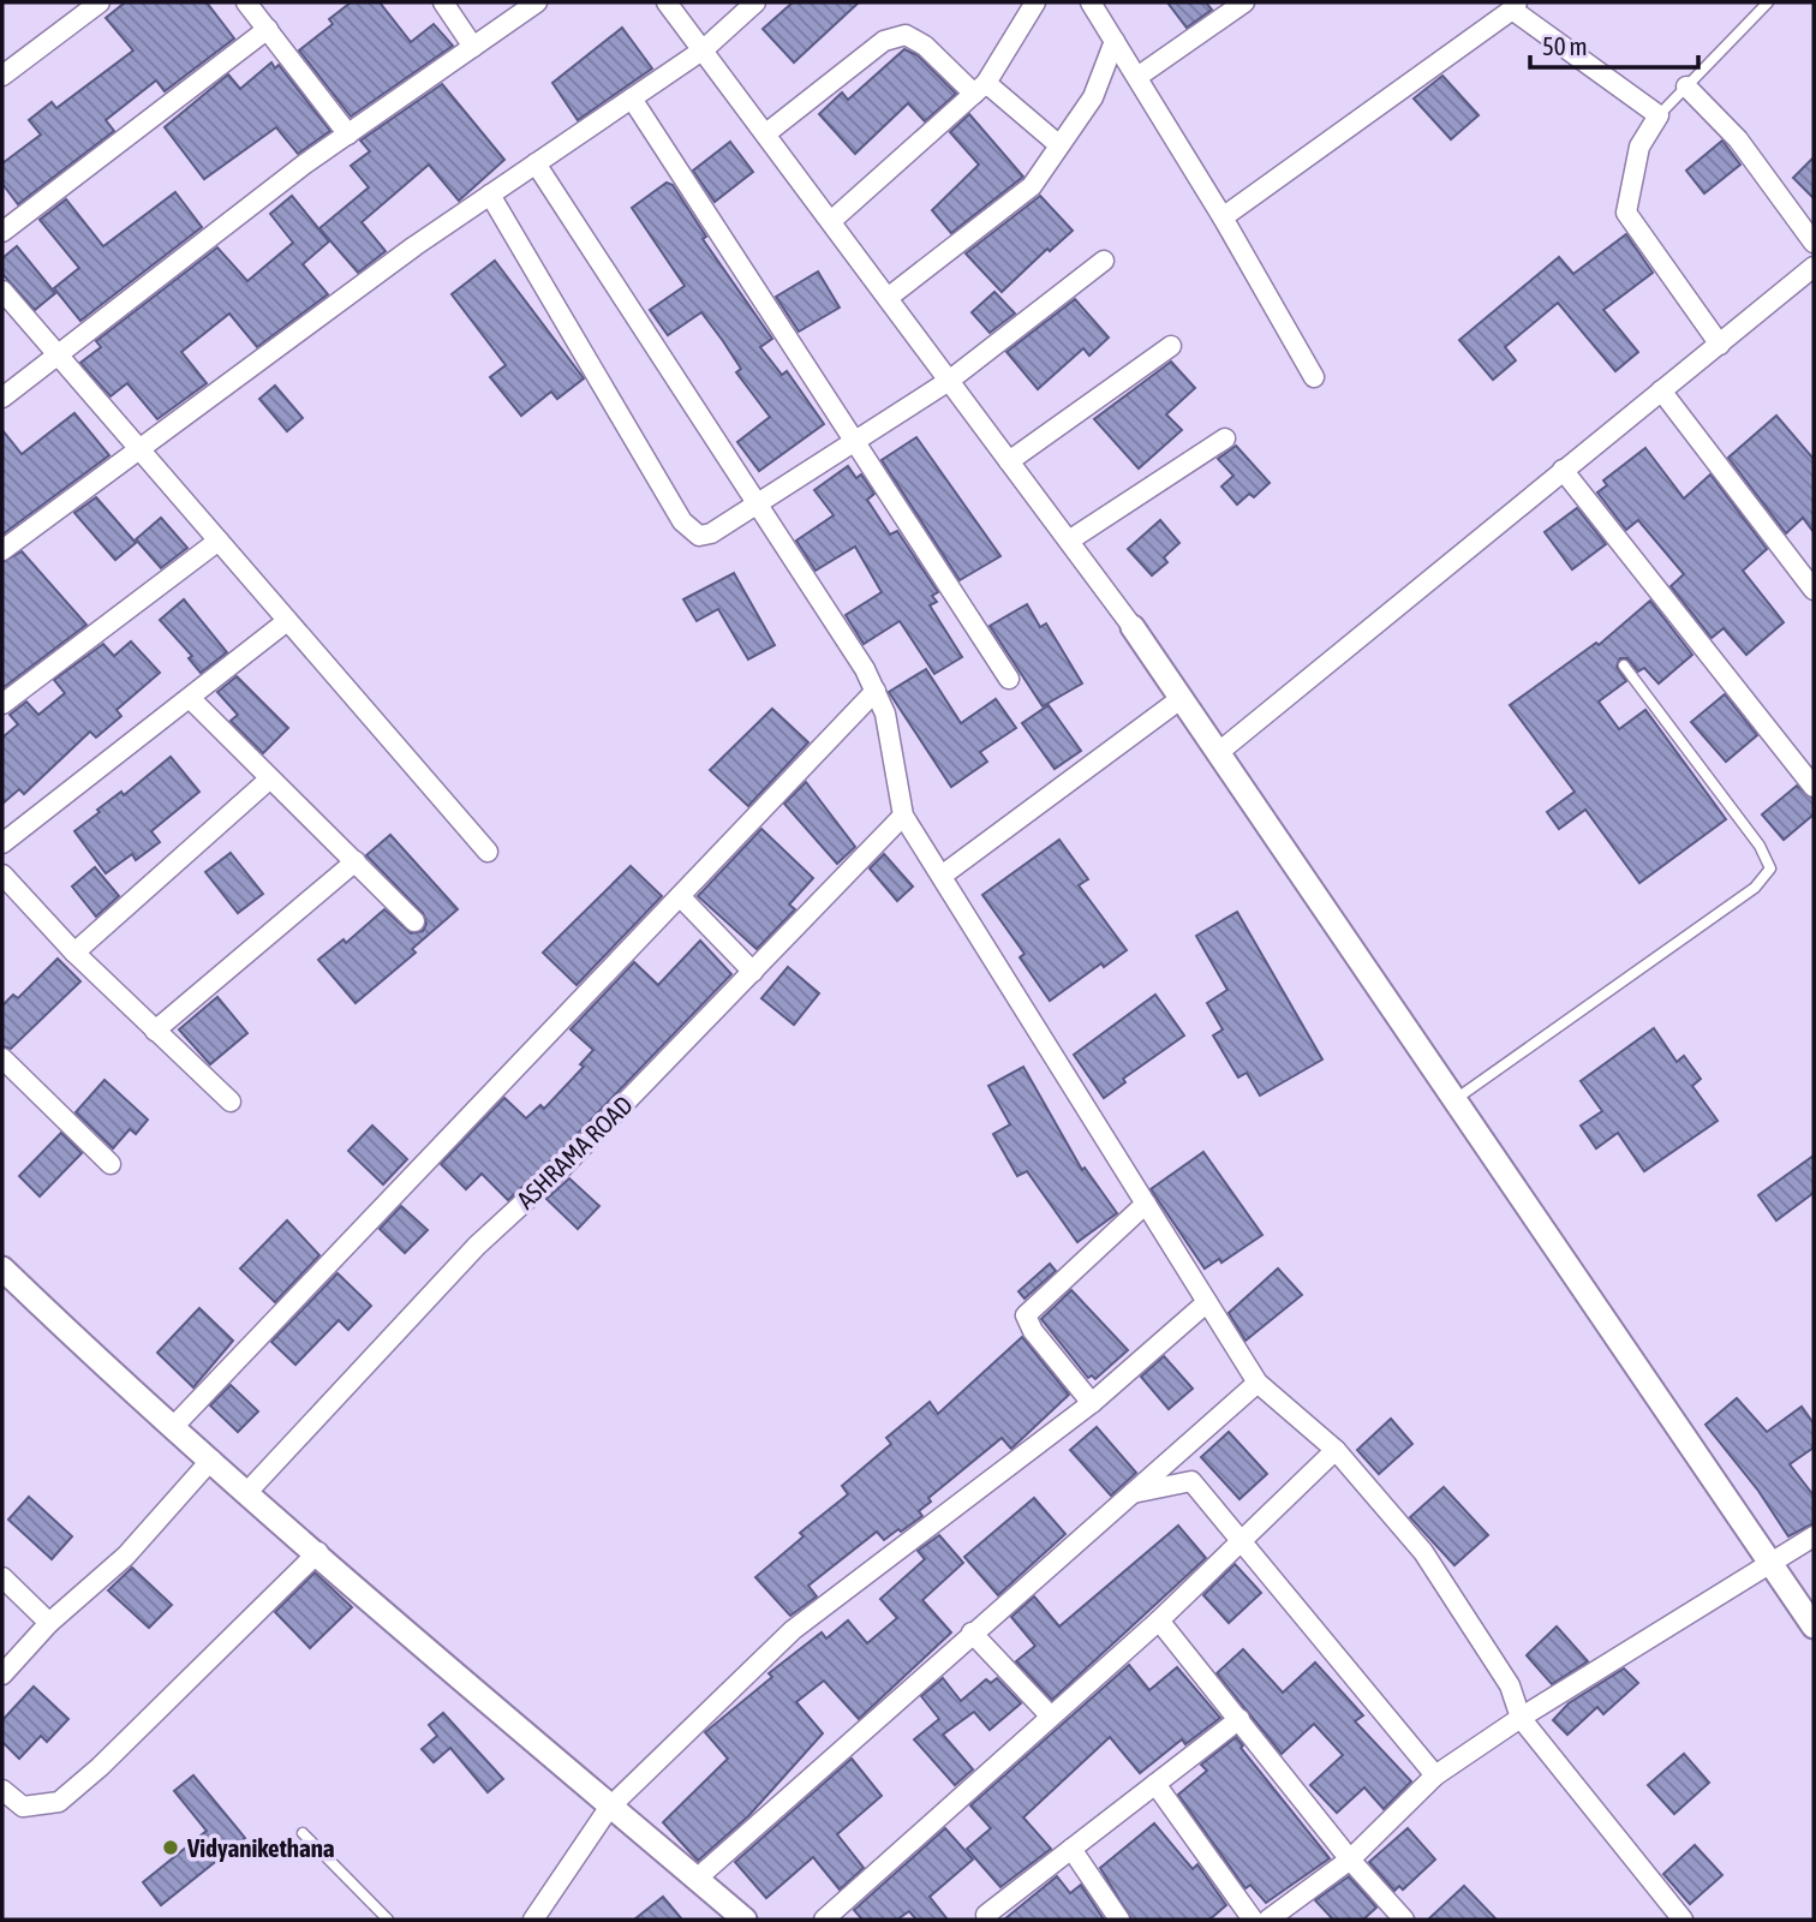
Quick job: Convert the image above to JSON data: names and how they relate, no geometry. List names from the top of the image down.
{
  "streets": {
    "street": ["ASHRAMA ROAD"]
  },
  "places": ["Vidyanikethana"],
  "scale_bar": "50 m"
}
